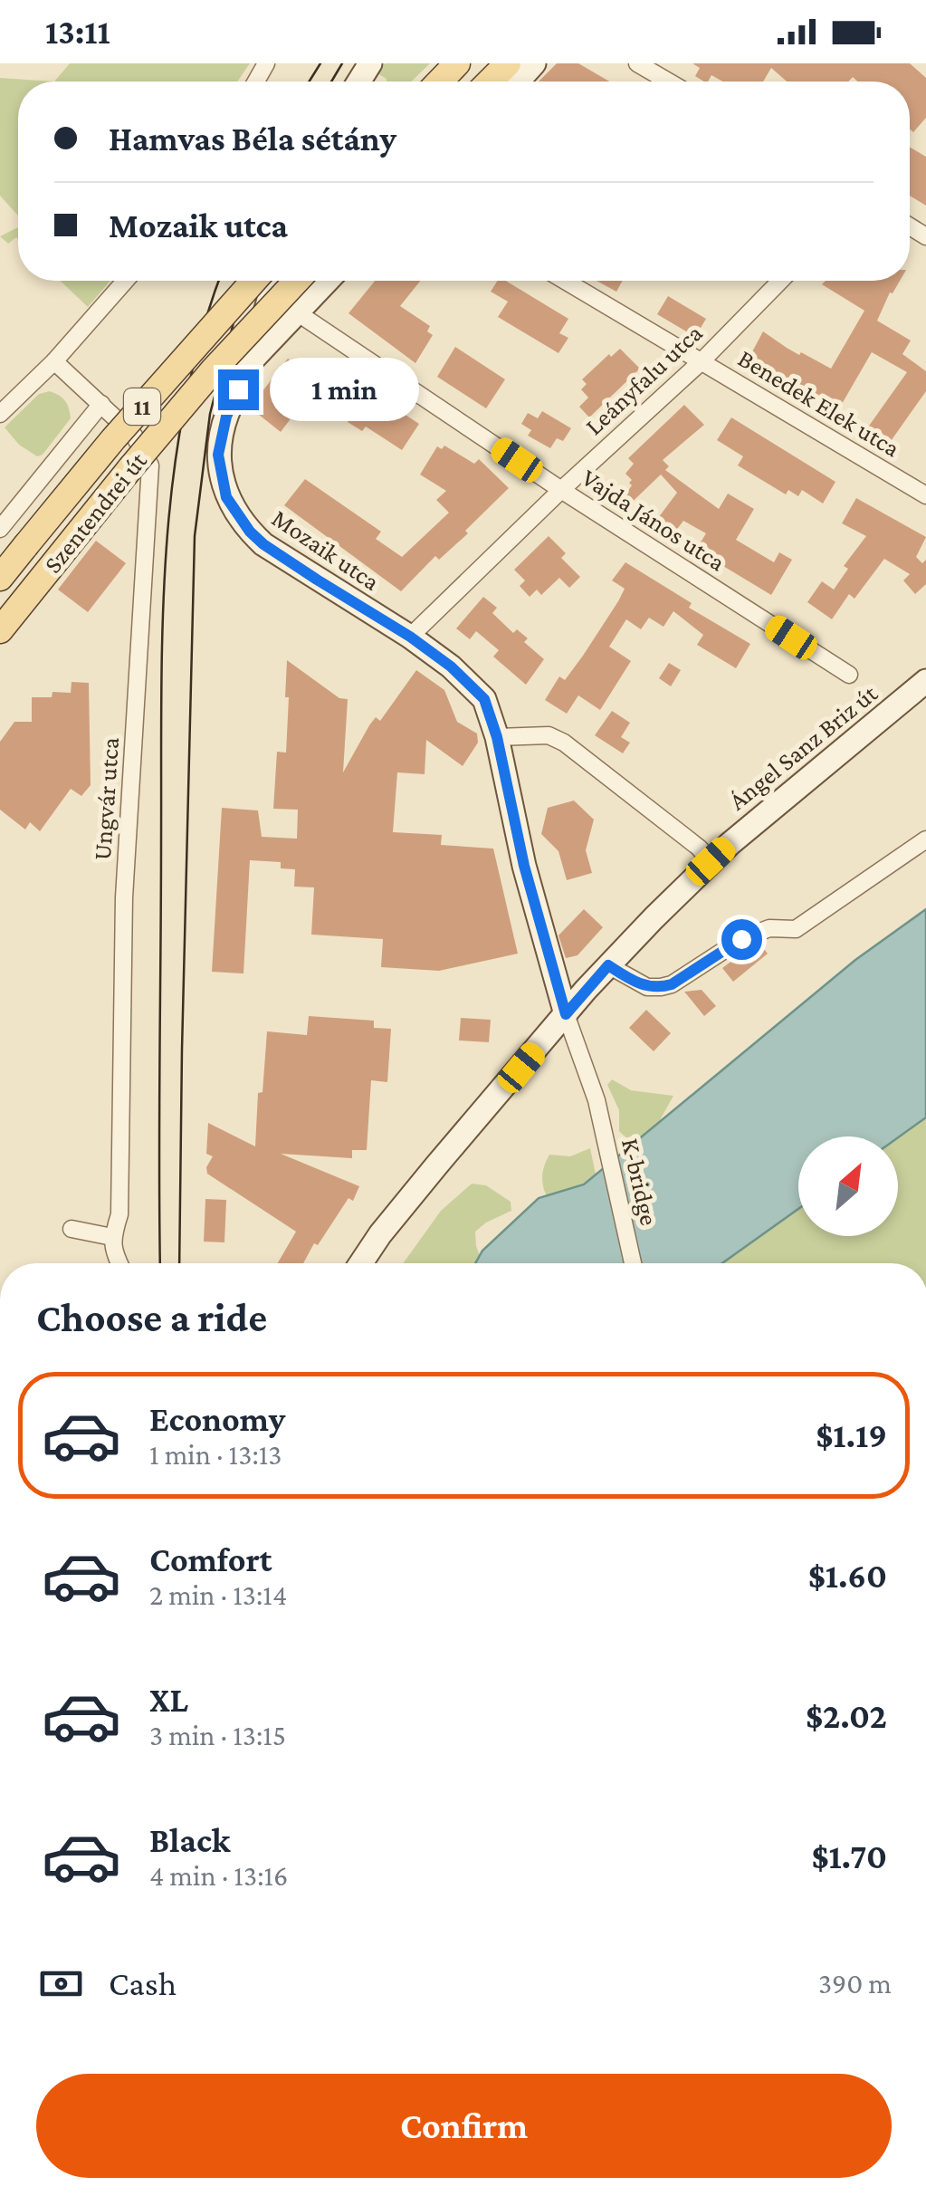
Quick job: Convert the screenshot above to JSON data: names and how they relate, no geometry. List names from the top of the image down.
{
  "streets": {
    "main road": ["11", "Szentendrei út"],
    "street": [
      "Leányfalu utca",
      "Benedek Elek utca",
      "Vajda János utca",
      "Mozaik utca",
      "Ángel Sanz Briz út",
      "Ungvár utca",
      "K-bridge"
    ]
  },
  "crossings": [
    ["Leányfalu utca", "Benedek Elek utca"],
    ["Leányfalu utca", "Vajda János utca"],
    ["Leányfalu utca", "Mozaik utca"],
    ["Mozaik utca", "Ángel Sanz Briz út"],
    ["Mozaik utca", "K-bridge"]
  ],
  "north": "top right",
  "page": {
    "status": "13:11",
    "banner": ["Hamvas Béla sétány", "Mozaik utca"],
    "bubble": "1 min",
    "heading": "Choose a ride",
    "list": [
      {
        "name": "Economy",
        "note": "1 min · 13:13",
        "value": "$1.19"
      },
      {
        "name": "Comfort",
        "note": "2 min · 13:14",
        "value": "$1.60"
      },
      {
        "name": "XL",
        "note": "3 min · 13:15",
        "value": "$2.02"
      },
      {
        "name": "Black",
        "note": "4 min · 13:16",
        "value": "$1.70"
      }
    ],
    "pay": ["Cash", "390 m"],
    "buttons": "Confirm"
  }
}
